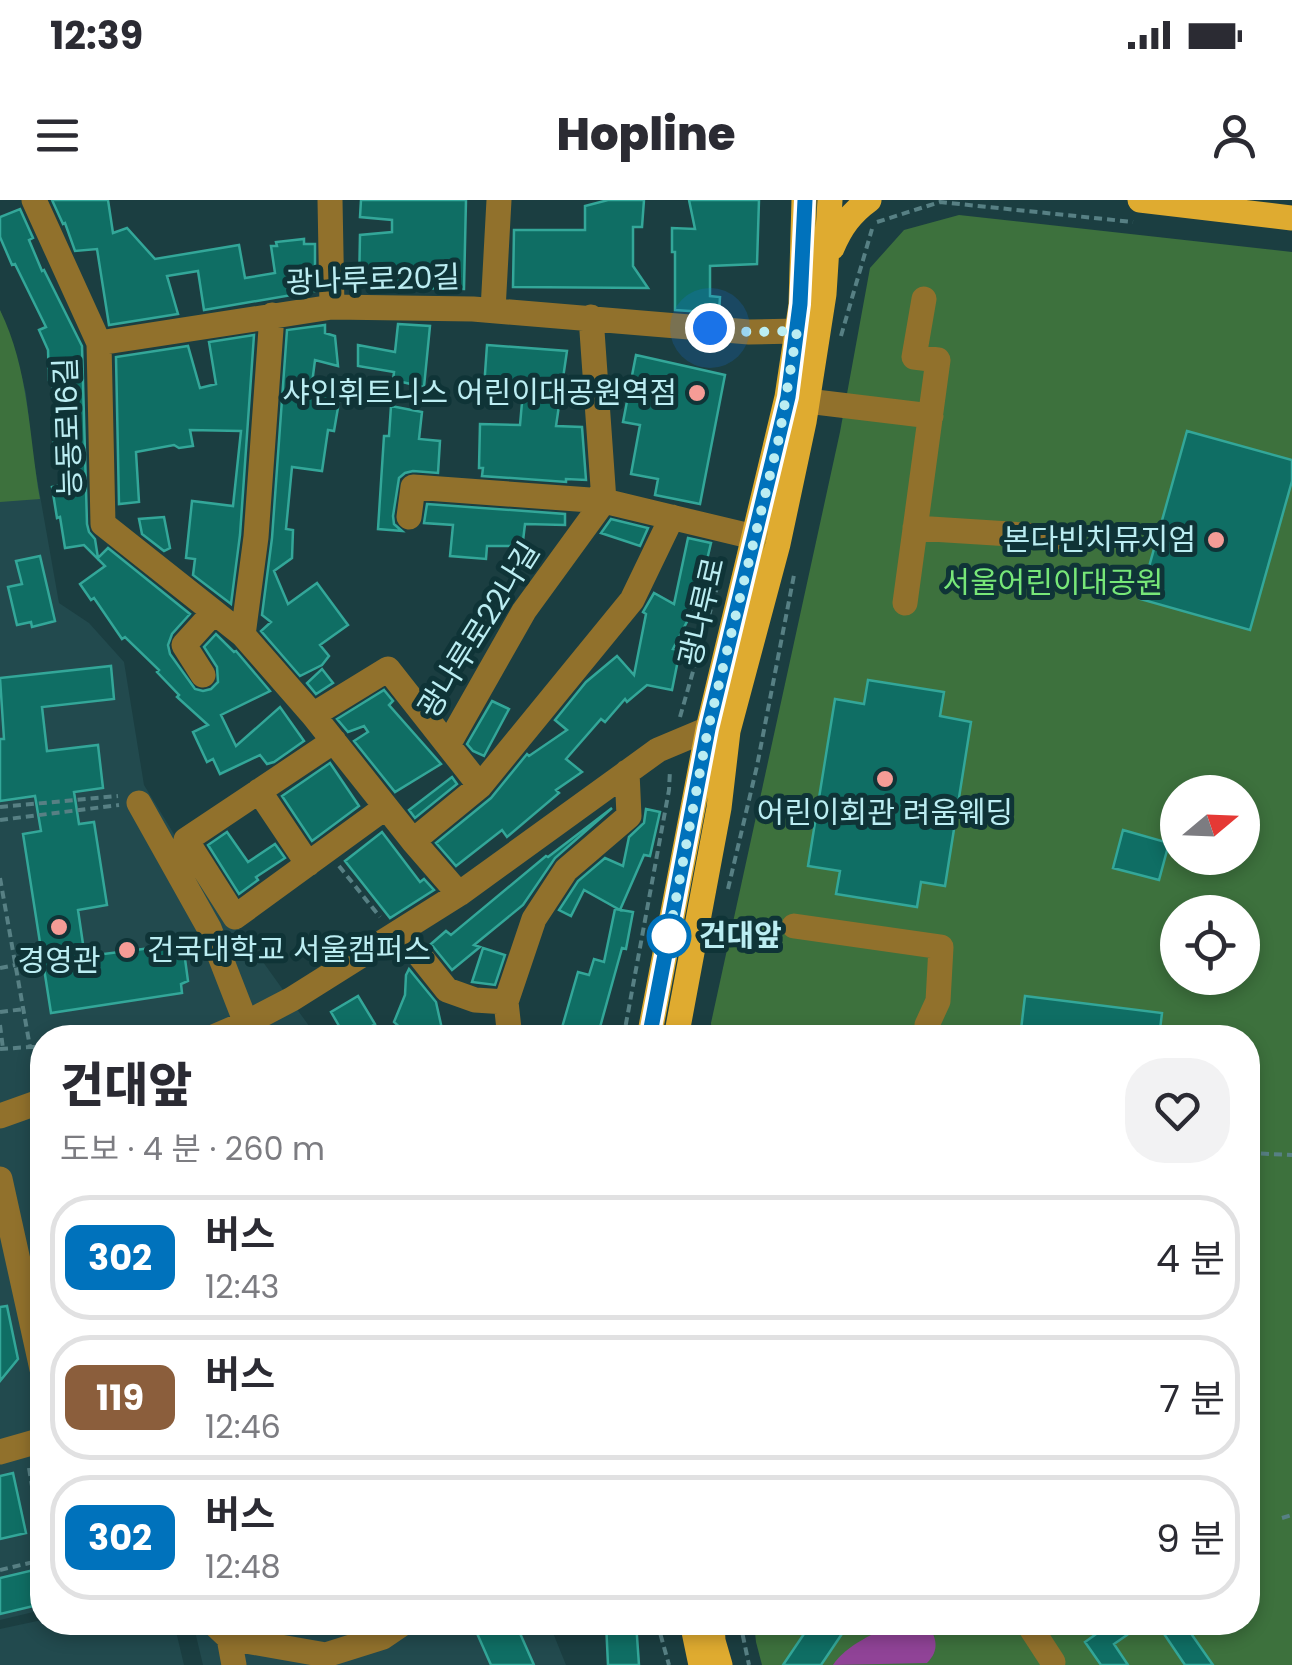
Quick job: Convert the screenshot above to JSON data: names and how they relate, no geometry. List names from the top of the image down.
{
  "streets": {
    "main road": ["광나루로"],
    "street": ["광나루로20길", "능동로16길", "광나루로22나길"]
  },
  "crossings": [
    ["광나루로20길", "능동로16길"],
    ["광나루로20길", "광나루로"],
    ["능동로16길", "광나루로22나길"]
  ],
  "parks": ["서울어린이대공원"],
  "places": [
    "샤인휘트니스 어린이대공원역점",
    "본다빈치뮤지엄",
    "어린이회관 려움웨딩",
    "경영관",
    "건대앞",
    "건국대학교 서울캠퍼스"
  ],
  "lines": ["bus line 302"],
  "north": "right",
  "page": {
    "status": "12:39",
    "header": "Hopline",
    "heading": ["건대앞", "도보 · 4 분 · 260 m"],
    "list": [
      {
        "mark": "302",
        "name": "버스",
        "note": "12:43",
        "value": "4 분"
      },
      {
        "mark": "119",
        "name": "버스",
        "note": "12:46",
        "value": "7 분"
      },
      {
        "mark": "302",
        "name": "버스",
        "note": "12:48",
        "value": "9 분"
      }
    ]
  }
}
